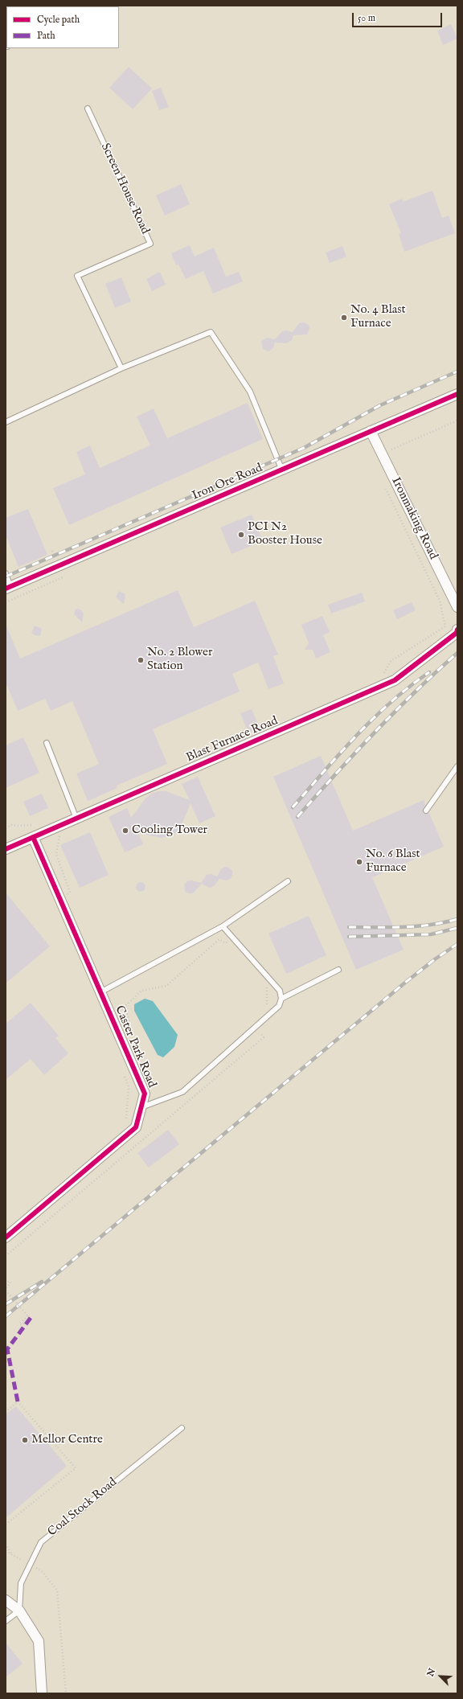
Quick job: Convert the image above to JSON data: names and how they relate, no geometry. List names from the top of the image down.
{
  "streets": {
    "street": [
      "Iron Ore Road",
      "Ironmaking Road",
      "Blast Furnace Road",
      "Caster Park Road"
    ],
    "lane": ["Screen House Road", "Coal Stock Road"]
  },
  "crossings": [
    ["Iron Ore Road", "Ironmaking Road"],
    ["Blast Furnace Road", "Caster Park Road"]
  ],
  "places": [
    "No. 4 Blast Furnace",
    "PCI N2 Booster House",
    "No. 2 Blower Station",
    "Cooling Tower",
    "No. 6 Blast Furnace",
    "Mellor Centre"
  ],
  "legend": ["Cycle path", "Path"],
  "scale_bar": "50 m",
  "north": "top left"
}
